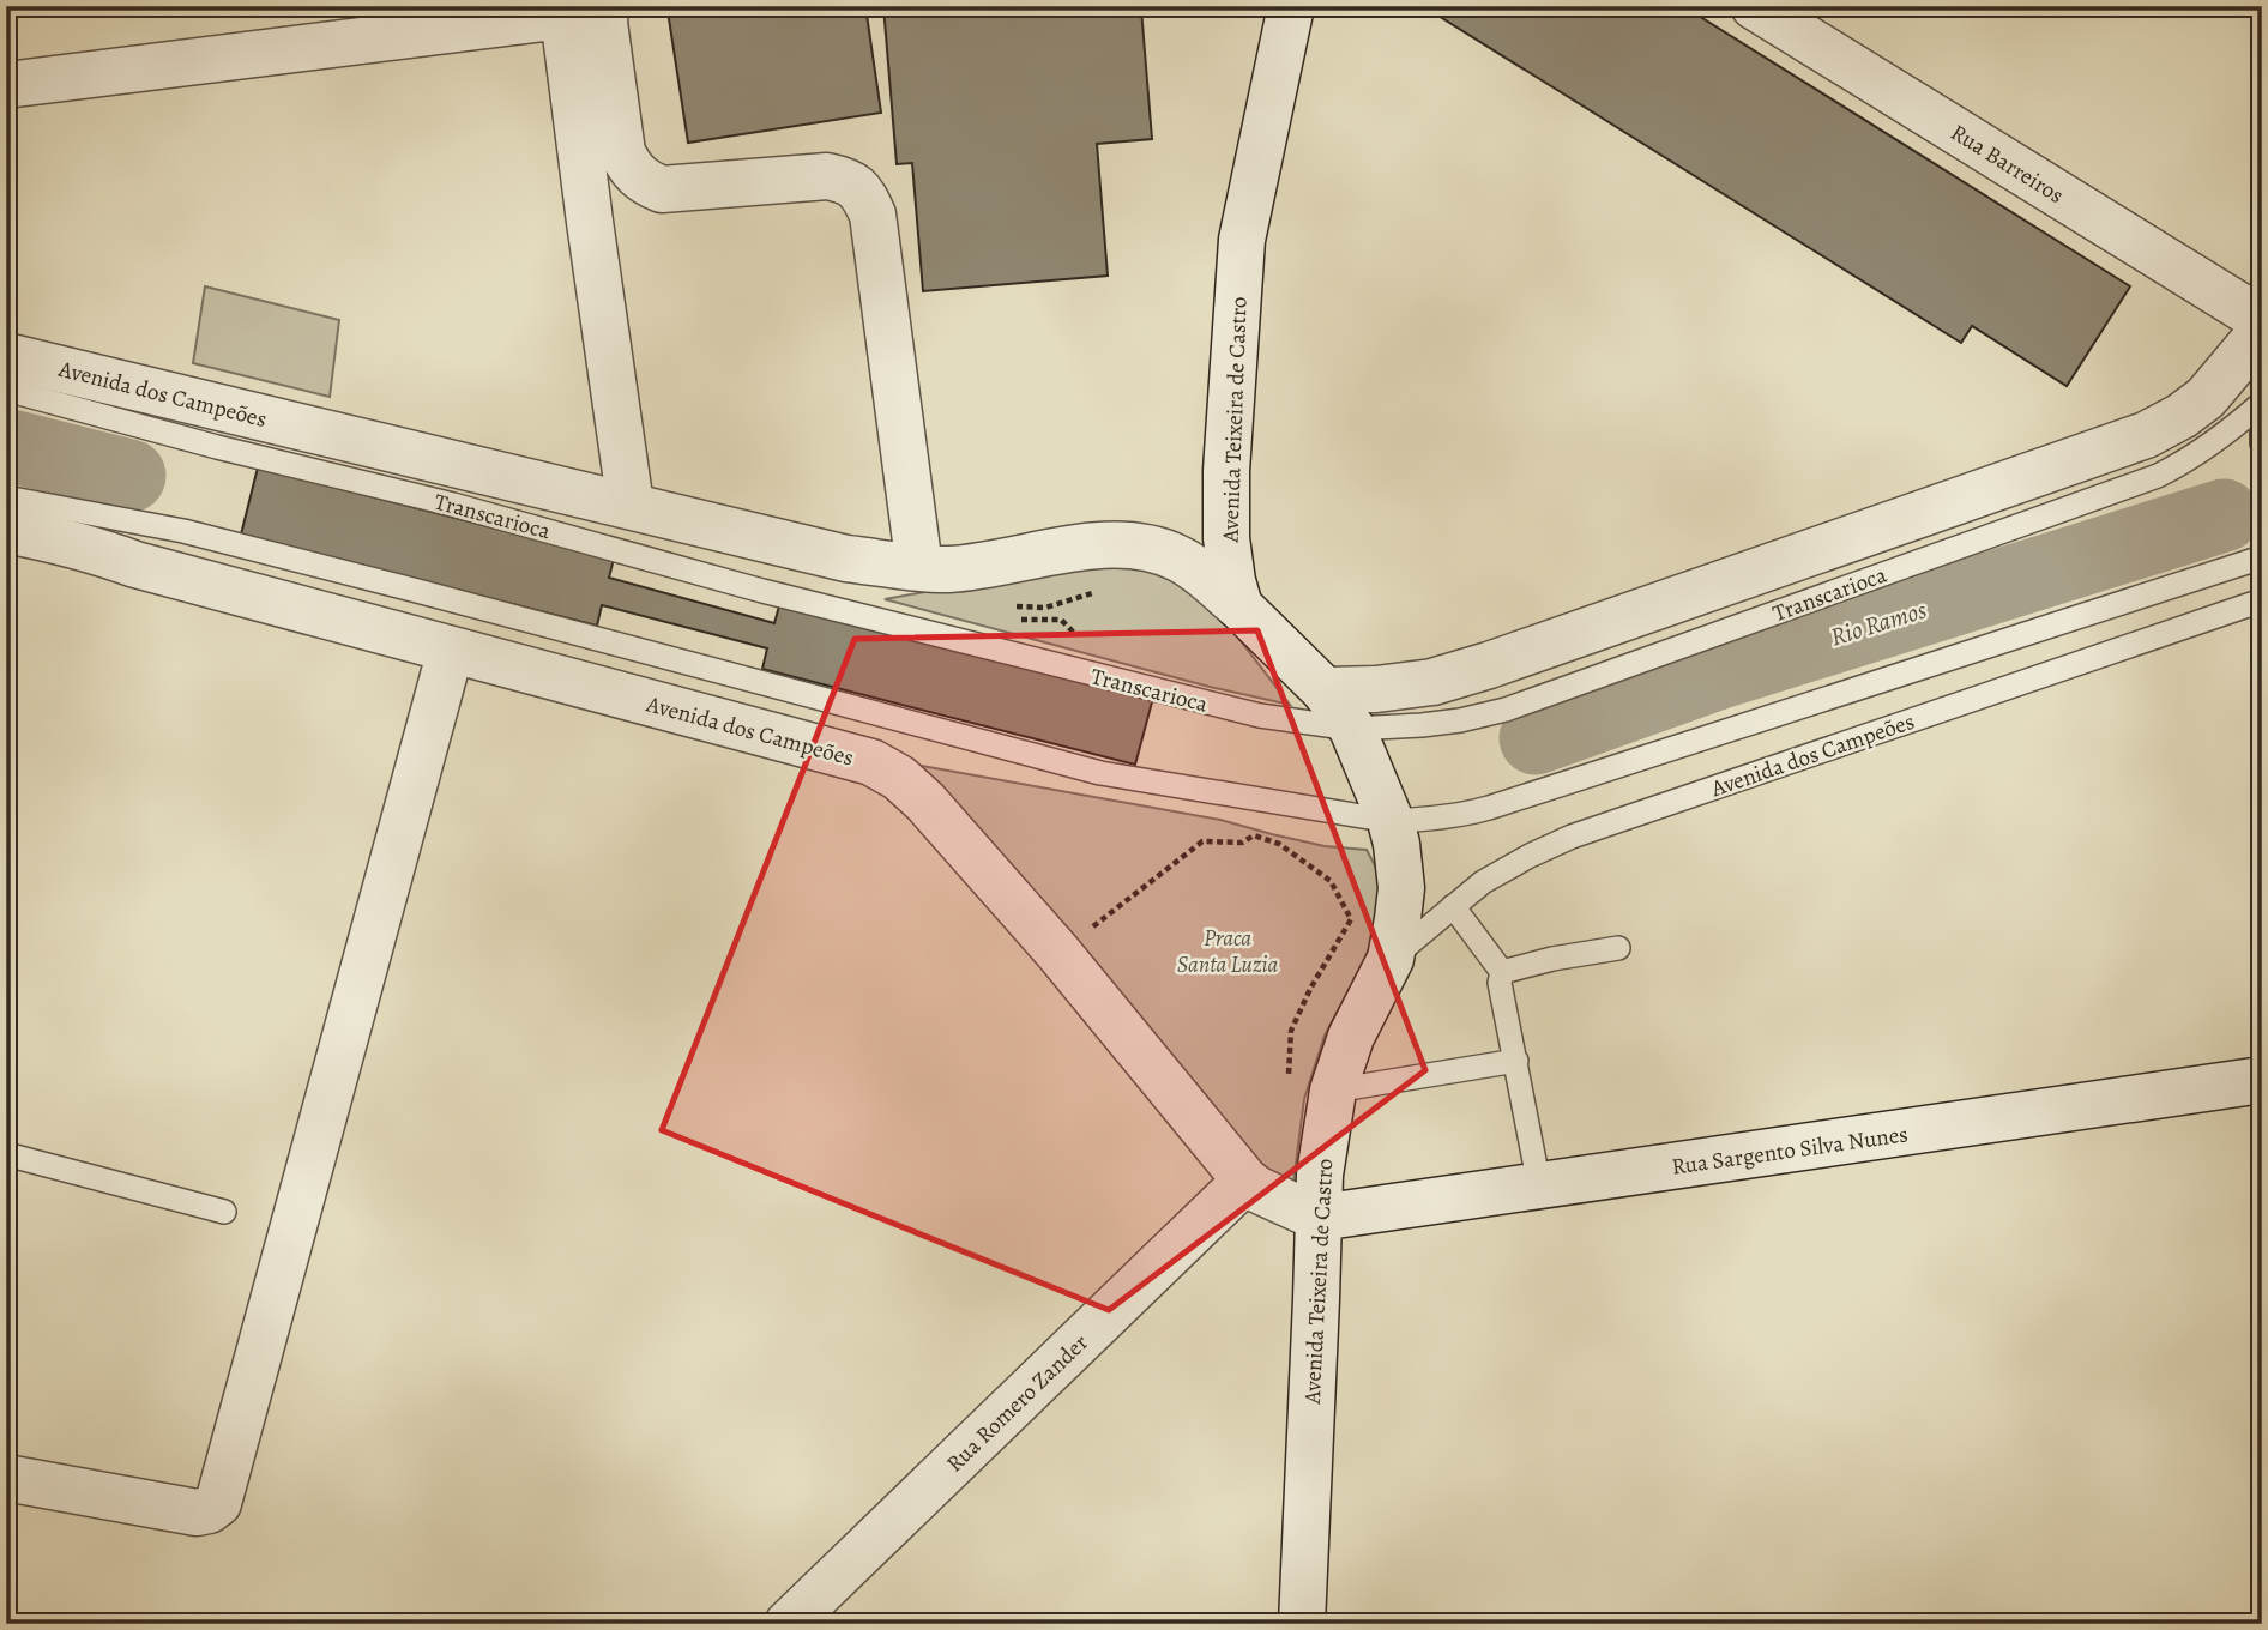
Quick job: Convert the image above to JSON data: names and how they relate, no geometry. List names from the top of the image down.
{
  "streets": {
    "street": [
      "Rua Barreiros",
      "Avenida dos Campeões",
      "Avenida Teixeira de Castro",
      "Rua Sargento Silva Nunes",
      "Rua Romero Zander"
    ],
    "lane": ["Transcarioca"]
  },
  "crossings": [
    ["Avenida dos Campeões", "Avenida Teixeira de Castro"],
    ["Avenida dos Campeões", "Rua Sargento Silva Nunes"],
    ["Avenida dos Campeões", "Rua Romero Zander"],
    ["Avenida Teixeira de Castro", "Transcarioca"],
    ["Avenida Teixeira de Castro", "Rua Sargento Silva Nunes"]
  ],
  "water": ["Rio Ramos"],
  "parks": ["Praca Santa Luzia"]
}
